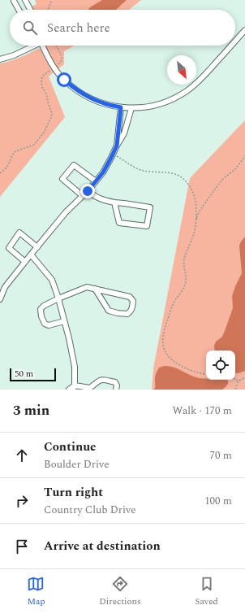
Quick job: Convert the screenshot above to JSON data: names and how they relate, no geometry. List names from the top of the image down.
{
  "scale_bar": "50 m",
  "north": "bottom right",
  "page": {
    "search": "Search here",
    "scale": "50 m",
    "heading": ["3 min", "Walk · 170 m"],
    "list": [
      ["Continue", "Boulder Drive", "70 m"],
      ["Turn right", "Country Club Drive", "100 m"],
      "Arrive at destination"
    ],
    "nav": ["Map", "Directions", "Saved"]
  }
}
